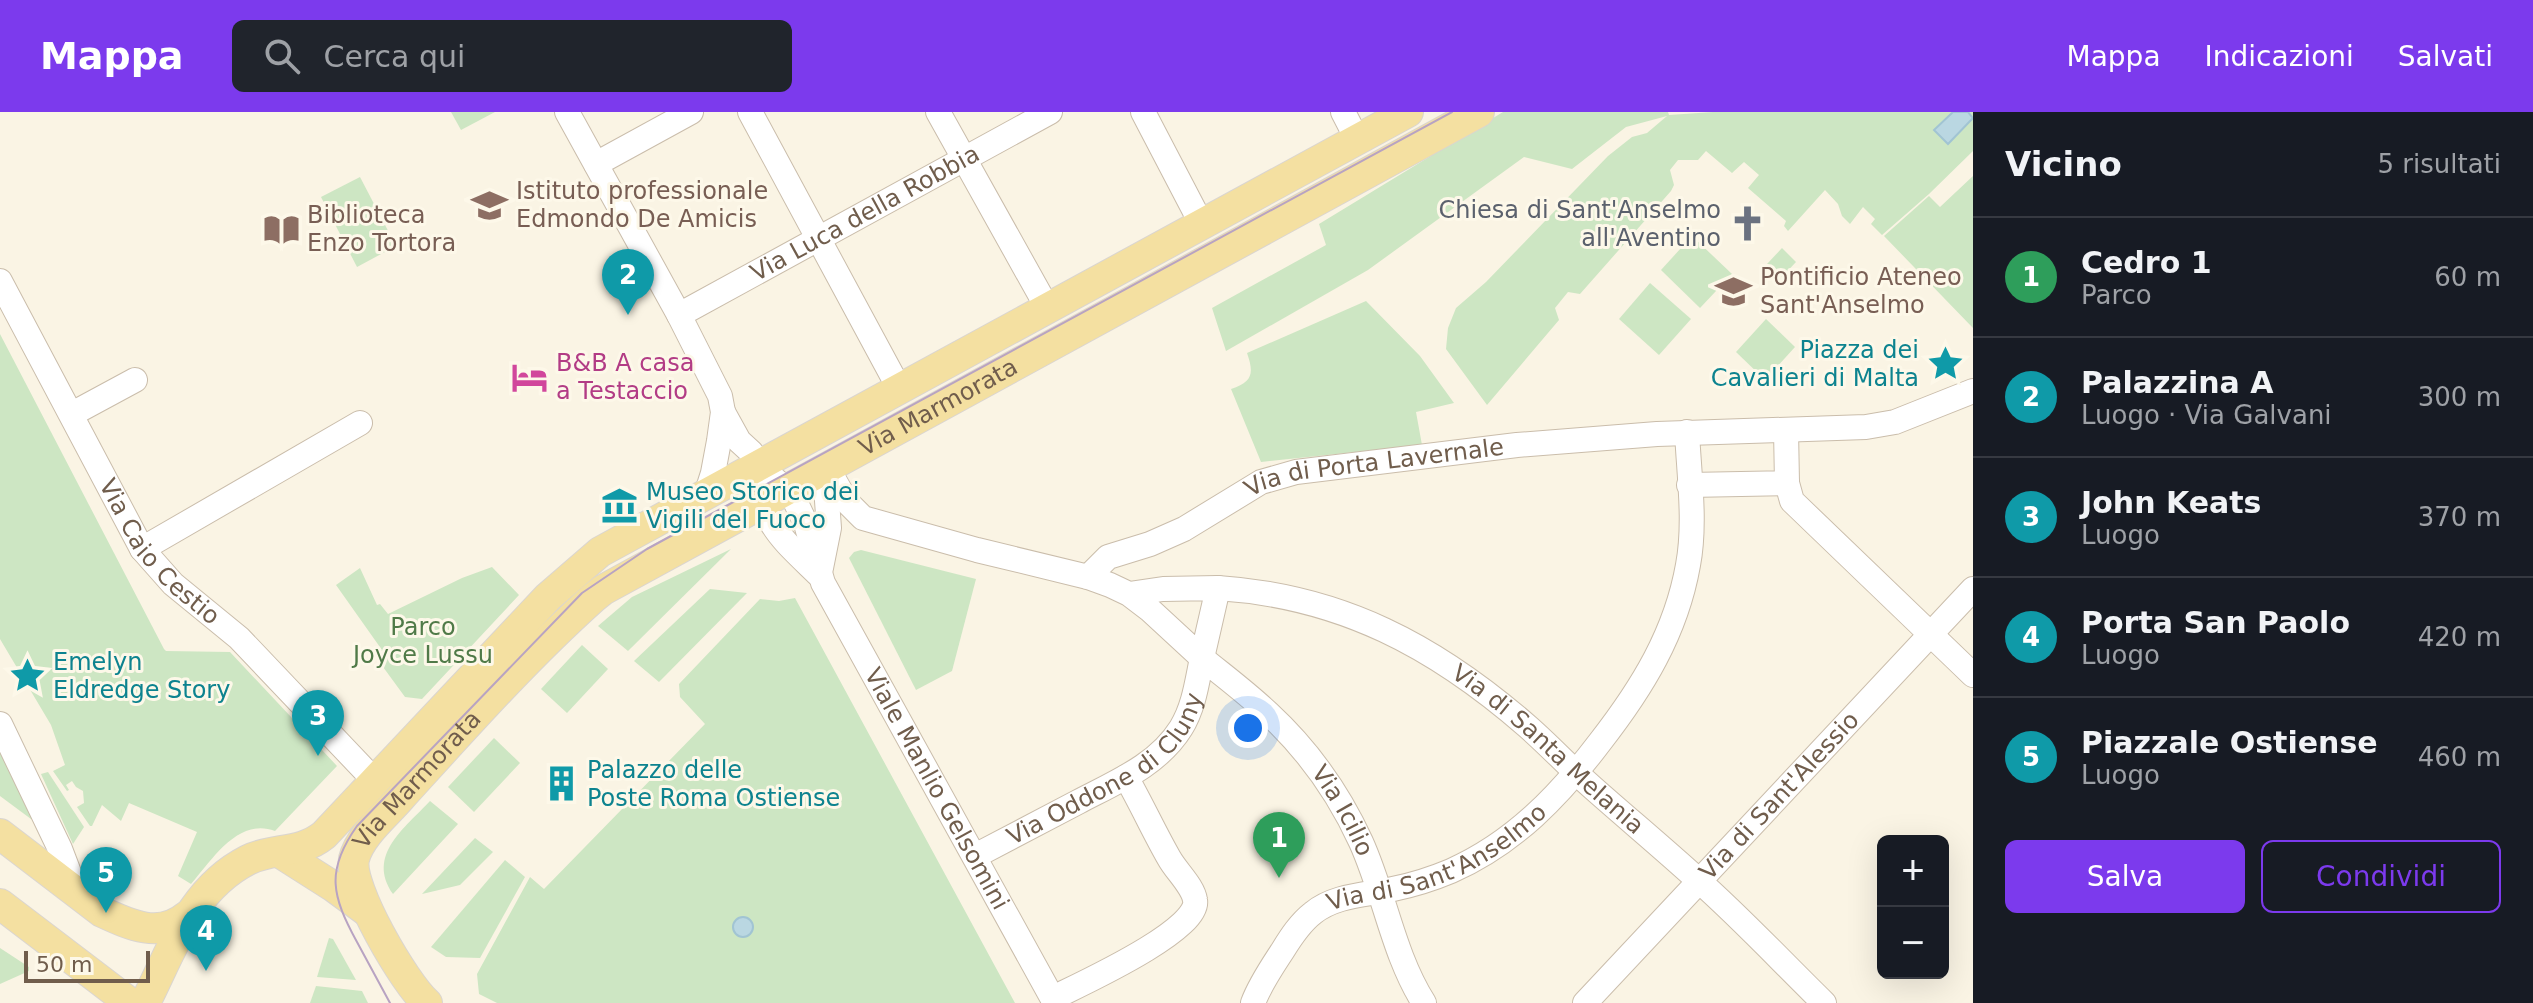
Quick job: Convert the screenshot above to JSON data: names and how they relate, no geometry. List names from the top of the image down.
{
  "streets": {
    "main road": ["Via Marmorata"],
    "street": [
      "Via Luca della Robbia",
      "Via di Porta Lavernale",
      "Via Caio Cestio",
      "Via di Santa Melania",
      "Via Oddone di Cluny",
      "Viale Manlio Gelsomini",
      "Via di Sant'Alessio",
      "Via Icilio",
      "Via di Sant'Anselmo"
    ]
  },
  "crossings": [
    ["Via Luca della Robbia", "Viale Manlio Gelsomini"],
    ["Via Marmorata", "Via Caio Cestio"],
    ["Via Marmorata", "Viale Manlio Gelsomini"],
    ["Via di Porta Lavernale", "Via di Sant'Anselmo"],
    ["Via di Santa Melania", "Via Oddone di Cluny"],
    ["Via di Santa Melania", "Via di Sant'Alessio"],
    ["Via di Santa Melania", "Via Icilio"],
    ["Via di Santa Melania", "Via di Sant'Anselmo"],
    ["Via Oddone di Cluny", "Viale Manlio Gelsomini"],
    ["Via Oddone di Cluny", "Via Icilio"],
    ["Via Icilio", "Via di Sant'Anselmo"]
  ],
  "parks": ["Parco Joyce Lussu"],
  "places": {
    "school or university": ["Istituto professionale Edmondo De Amicis", "Pontificio Ateneo Sant'Anselmo"],
    "church": ["Chiesa di Sant'Anselmo all'Aventino"],
    "library": ["Biblioteca Enzo Tortora"],
    "place": ["Piazza dei Cavalieri di Malta", "Emelyn Eldredge Story"],
    "hotel": ["B&B A casa a Testaccio"],
    "museum": ["Museo Storico dei Vigili del Fuoco"],
    "building": ["Palazzo delle Poste Roma Ostiense"]
  },
  "scale_bar": "50 m",
  "page": {
    "header": "Mappa",
    "search": "Cerca qui",
    "nav": ["Mappa", "Indicazioni", "Salvati"],
    "heading": ["Vicino", "5 risultati"],
    "list": [
      {
        "mark": "1",
        "name": "Cedro 1",
        "note": "Parco",
        "value": "60 m"
      },
      {
        "mark": "2",
        "name": "Palazzina A",
        "note": "Luogo · Via Galvani",
        "value": "300 m"
      },
      {
        "mark": "3",
        "name": "John Keats",
        "note": "Luogo",
        "value": "370 m"
      },
      {
        "mark": "4",
        "name": "Porta San Paolo",
        "note": "Luogo",
        "value": "420 m"
      },
      {
        "mark": "5",
        "name": "Piazzale Ostiense",
        "note": "Luogo",
        "value": "460 m"
      }
    ],
    "pins": [
      "2",
      "3",
      "1",
      "5",
      "4"
    ],
    "buttons": ["Salva", "Condividi"],
    "map_buttons": ["+", "−"],
    "scale": "50 m"
  }
}
